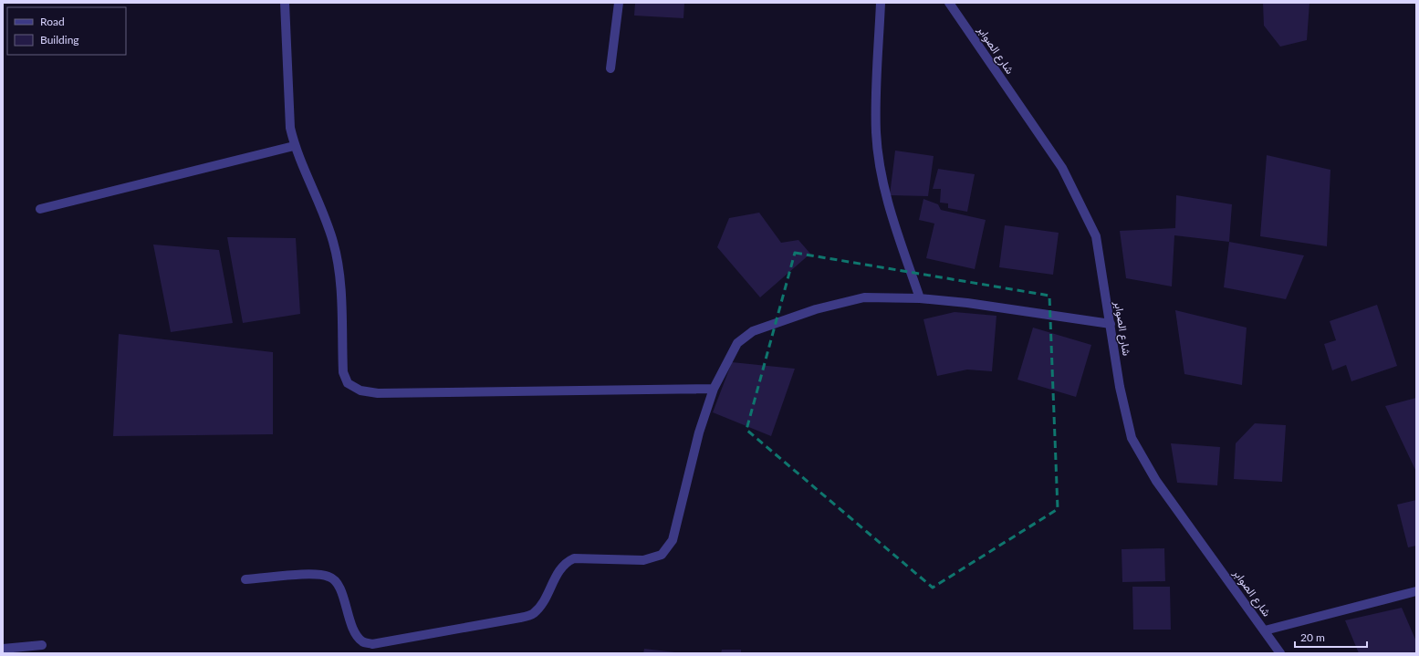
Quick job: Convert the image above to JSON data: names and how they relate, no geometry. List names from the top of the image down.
{
  "streets": {
    "street": ["شارع الصوابر"]
  },
  "legend": ["Road", "Building"],
  "scale_bar": "20 m"
}
